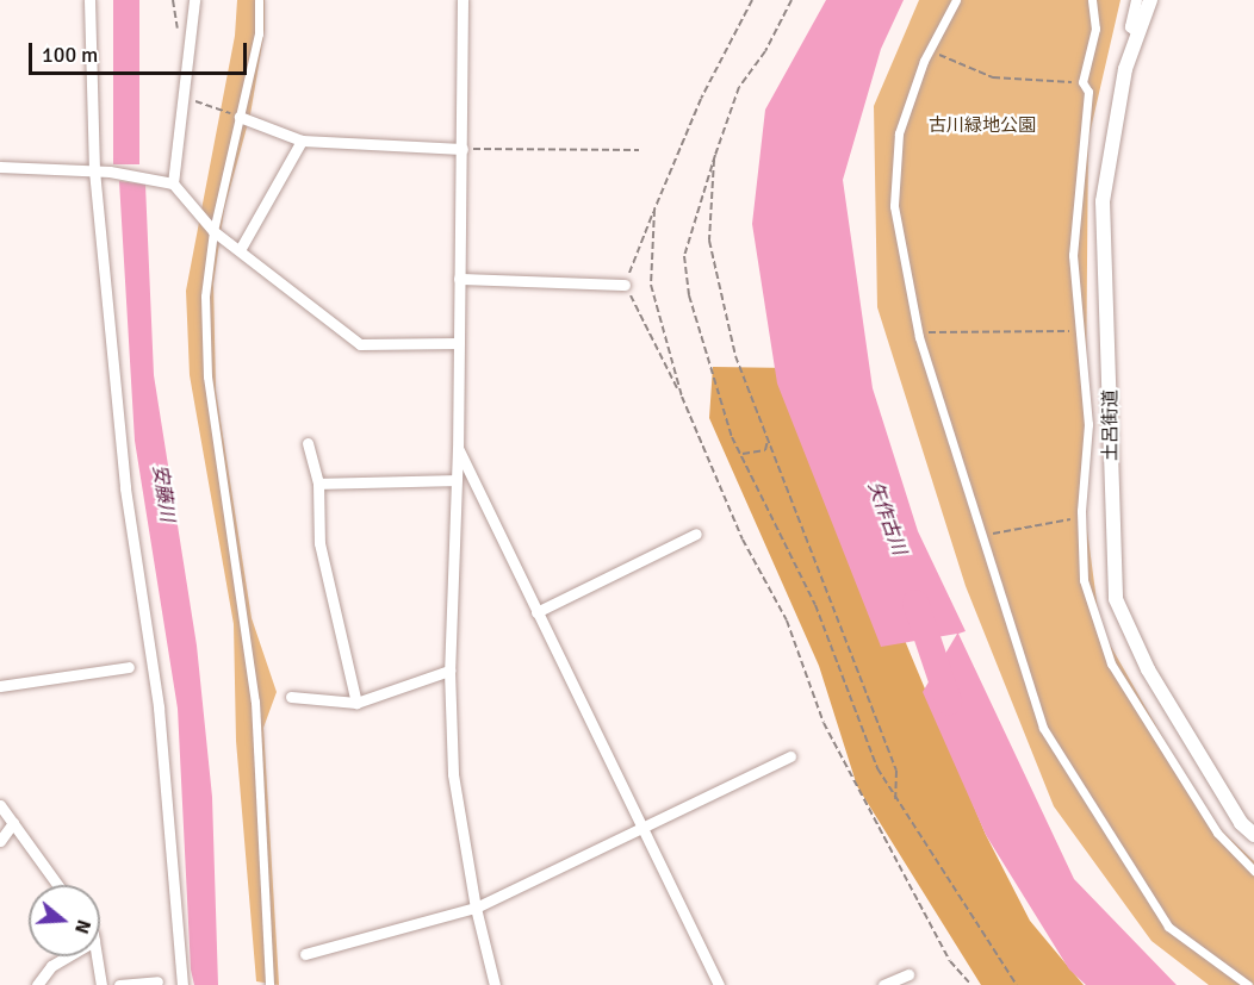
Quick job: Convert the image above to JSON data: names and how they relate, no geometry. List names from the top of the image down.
{
  "streets": {
    "street": ["土呂街道"]
  },
  "water": ["安藤川", "矢作古川"],
  "parks": ["古川緑地公園"],
  "scale_bar": "100 m",
  "north": "right"
}
